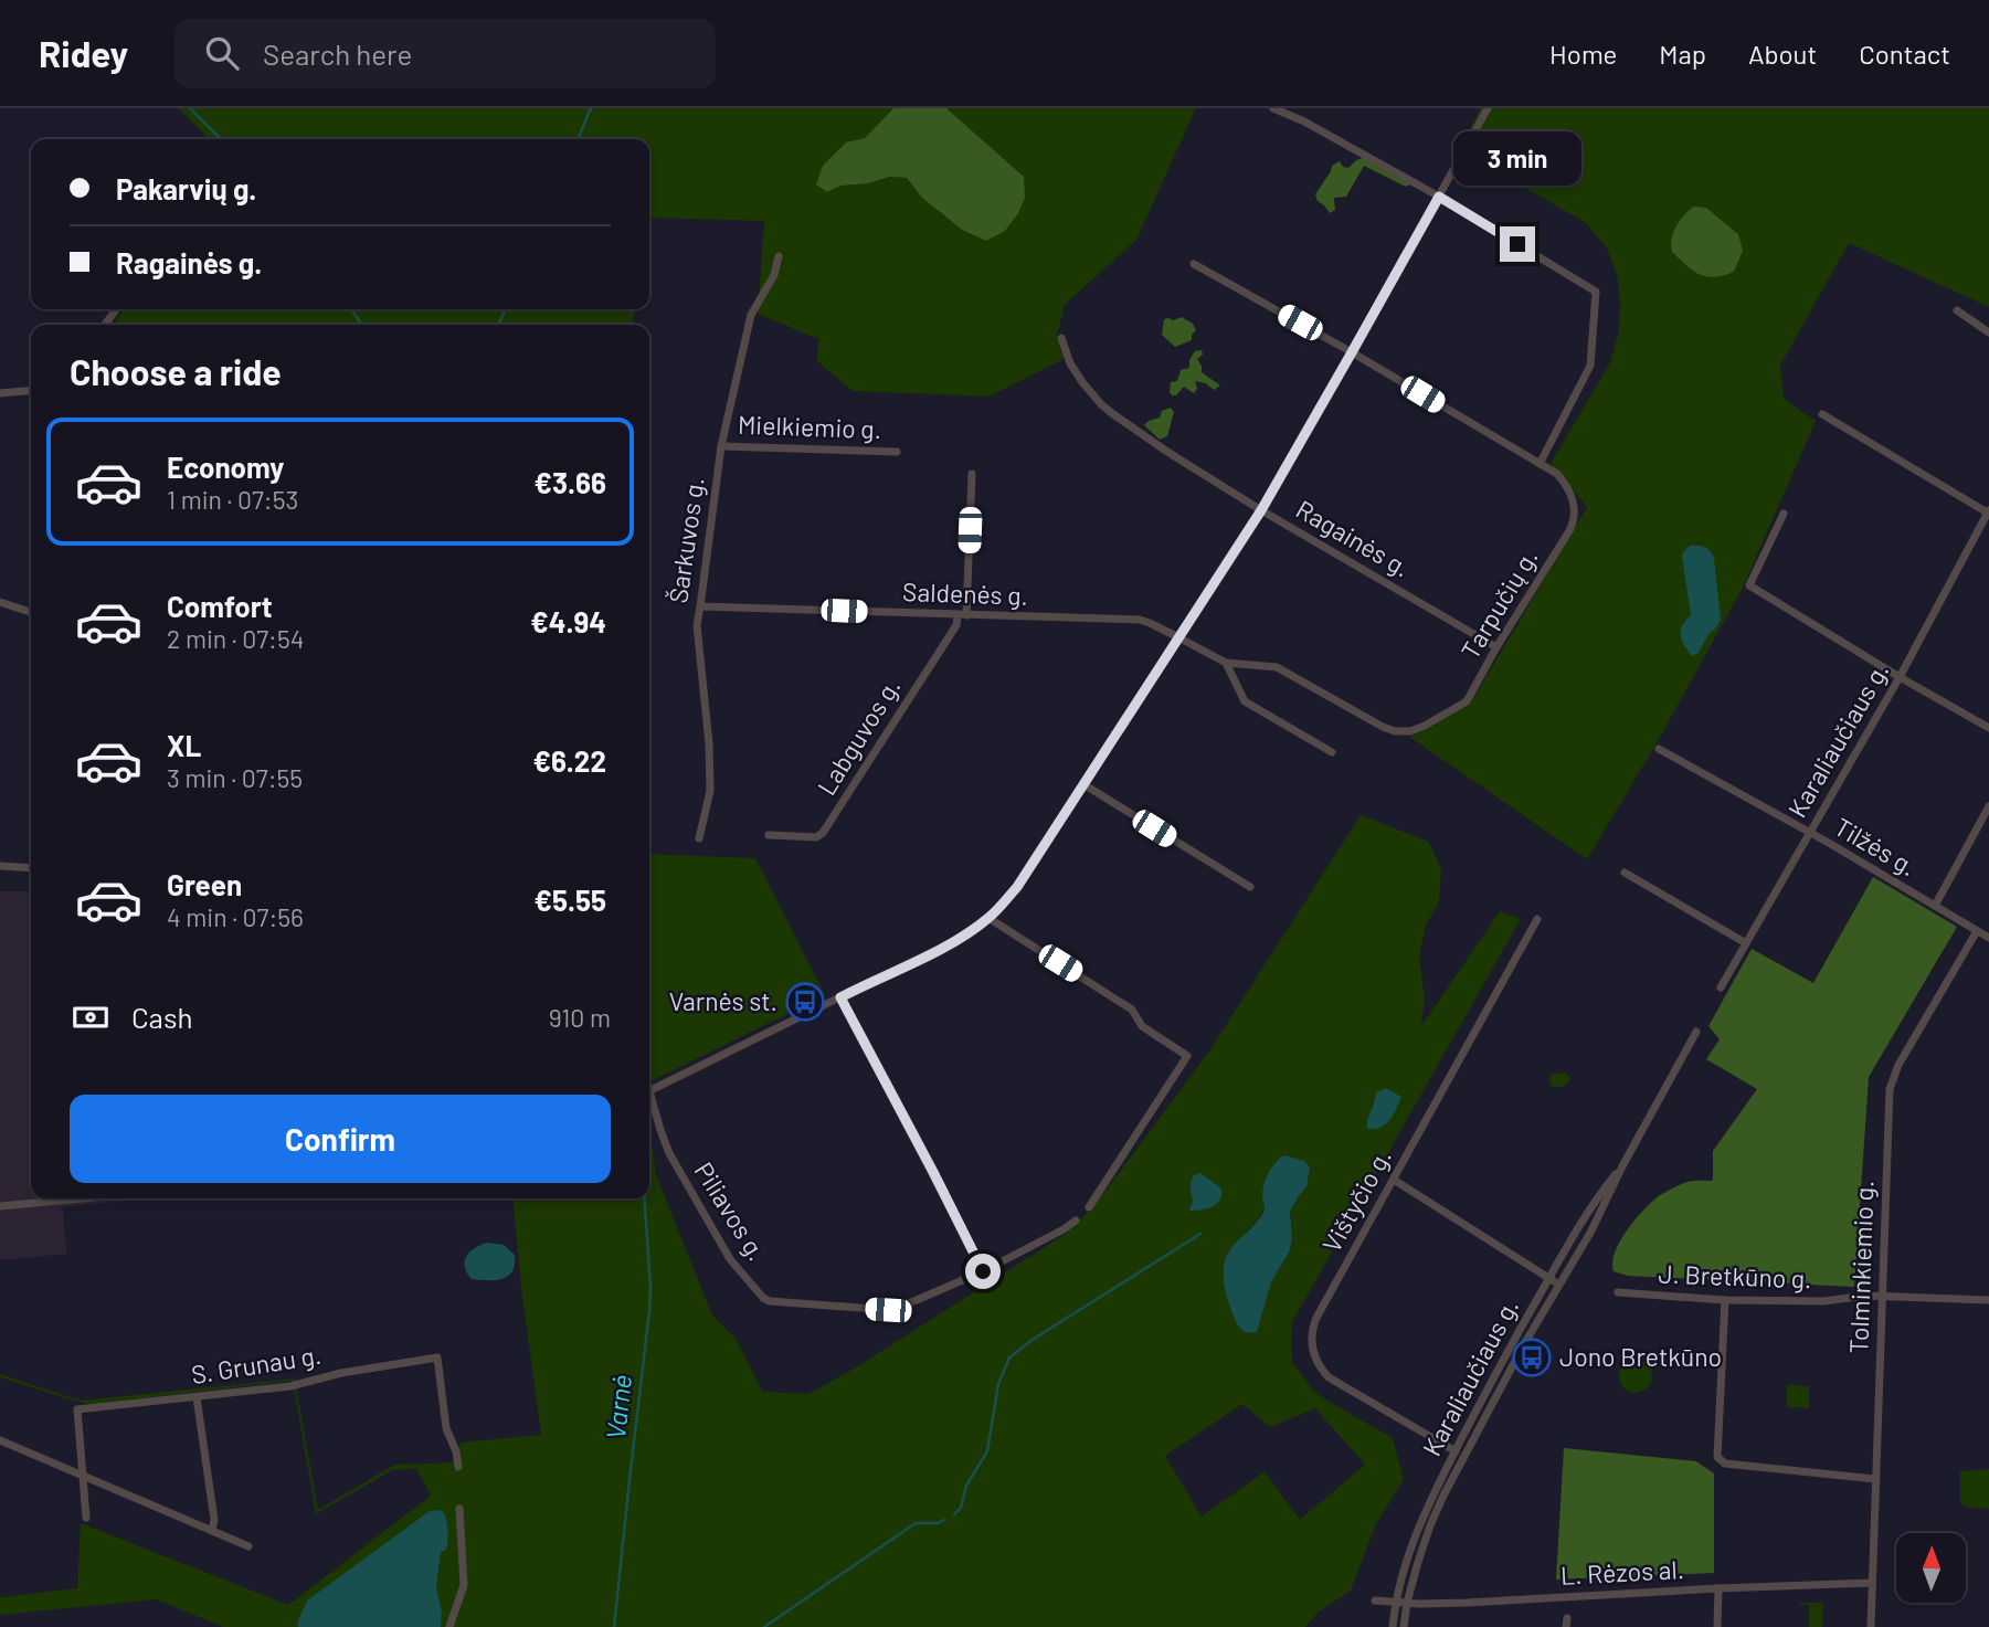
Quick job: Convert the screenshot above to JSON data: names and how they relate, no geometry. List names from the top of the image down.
{
  "streets": {
    "street": [
      "Mielkiemio g.",
      "Ragainės g.",
      "Šarkuvos g.",
      "Saldenės g.",
      "Tarpučių g.",
      "Labguvos g.",
      "Karaliaučiaus g.",
      "Tilžės g.",
      "Vištyčio g.",
      "Piliavos g.",
      "Tolminkiemio g.",
      "J. Bretkūno g.",
      "S. Grunau g.",
      "L. Rėzos al."
    ]
  },
  "crossings": [
    ["Mielkiemio g.", "Šarkuvos g."],
    ["Ragainės g.", "Tarpučių g."],
    ["Šarkuvos g.", "Saldenės g."],
    ["Saldenės g.", "Tarpučių g."],
    ["Saldenės g.", "Labguvos g."],
    ["Karaliaučiaus g.", "Tilžės g."],
    ["Karaliaučiaus g.", "Vištyčio g."],
    ["Karaliaučiaus g.", "L. Rėzos al."],
    ["Tilžės g.", "Tolminkiemio g."],
    ["Tolminkiemio g.", "J. Bretkūno g."],
    ["Tolminkiemio g.", "L. Rėzos al."]
  ],
  "water": ["Varnė"],
  "places": {
    "bus stop": ["Varnės st.", "Jono Bretkūno"]
  },
  "north": "top",
  "page": {
    "header": "Ridey",
    "search": "Search here",
    "nav": [
      "Home",
      "Map",
      "About",
      "Contact"
    ],
    "bubble": "3 min",
    "banner": ["Pakarvių g.", "Ragainės g."],
    "heading": "Choose a ride",
    "list": [
      {
        "name": "Economy",
        "note": "1 min · 07:53",
        "value": "€3.66"
      },
      {
        "name": "Comfort",
        "note": "2 min · 07:54",
        "value": "€4.94"
      },
      {
        "name": "XL",
        "note": "3 min · 07:55",
        "value": "€6.22"
      },
      {
        "name": "Green",
        "note": "4 min · 07:56",
        "value": "€5.55"
      }
    ],
    "pay": ["Cash", "910 m"],
    "buttons": "Confirm"
  }
}
